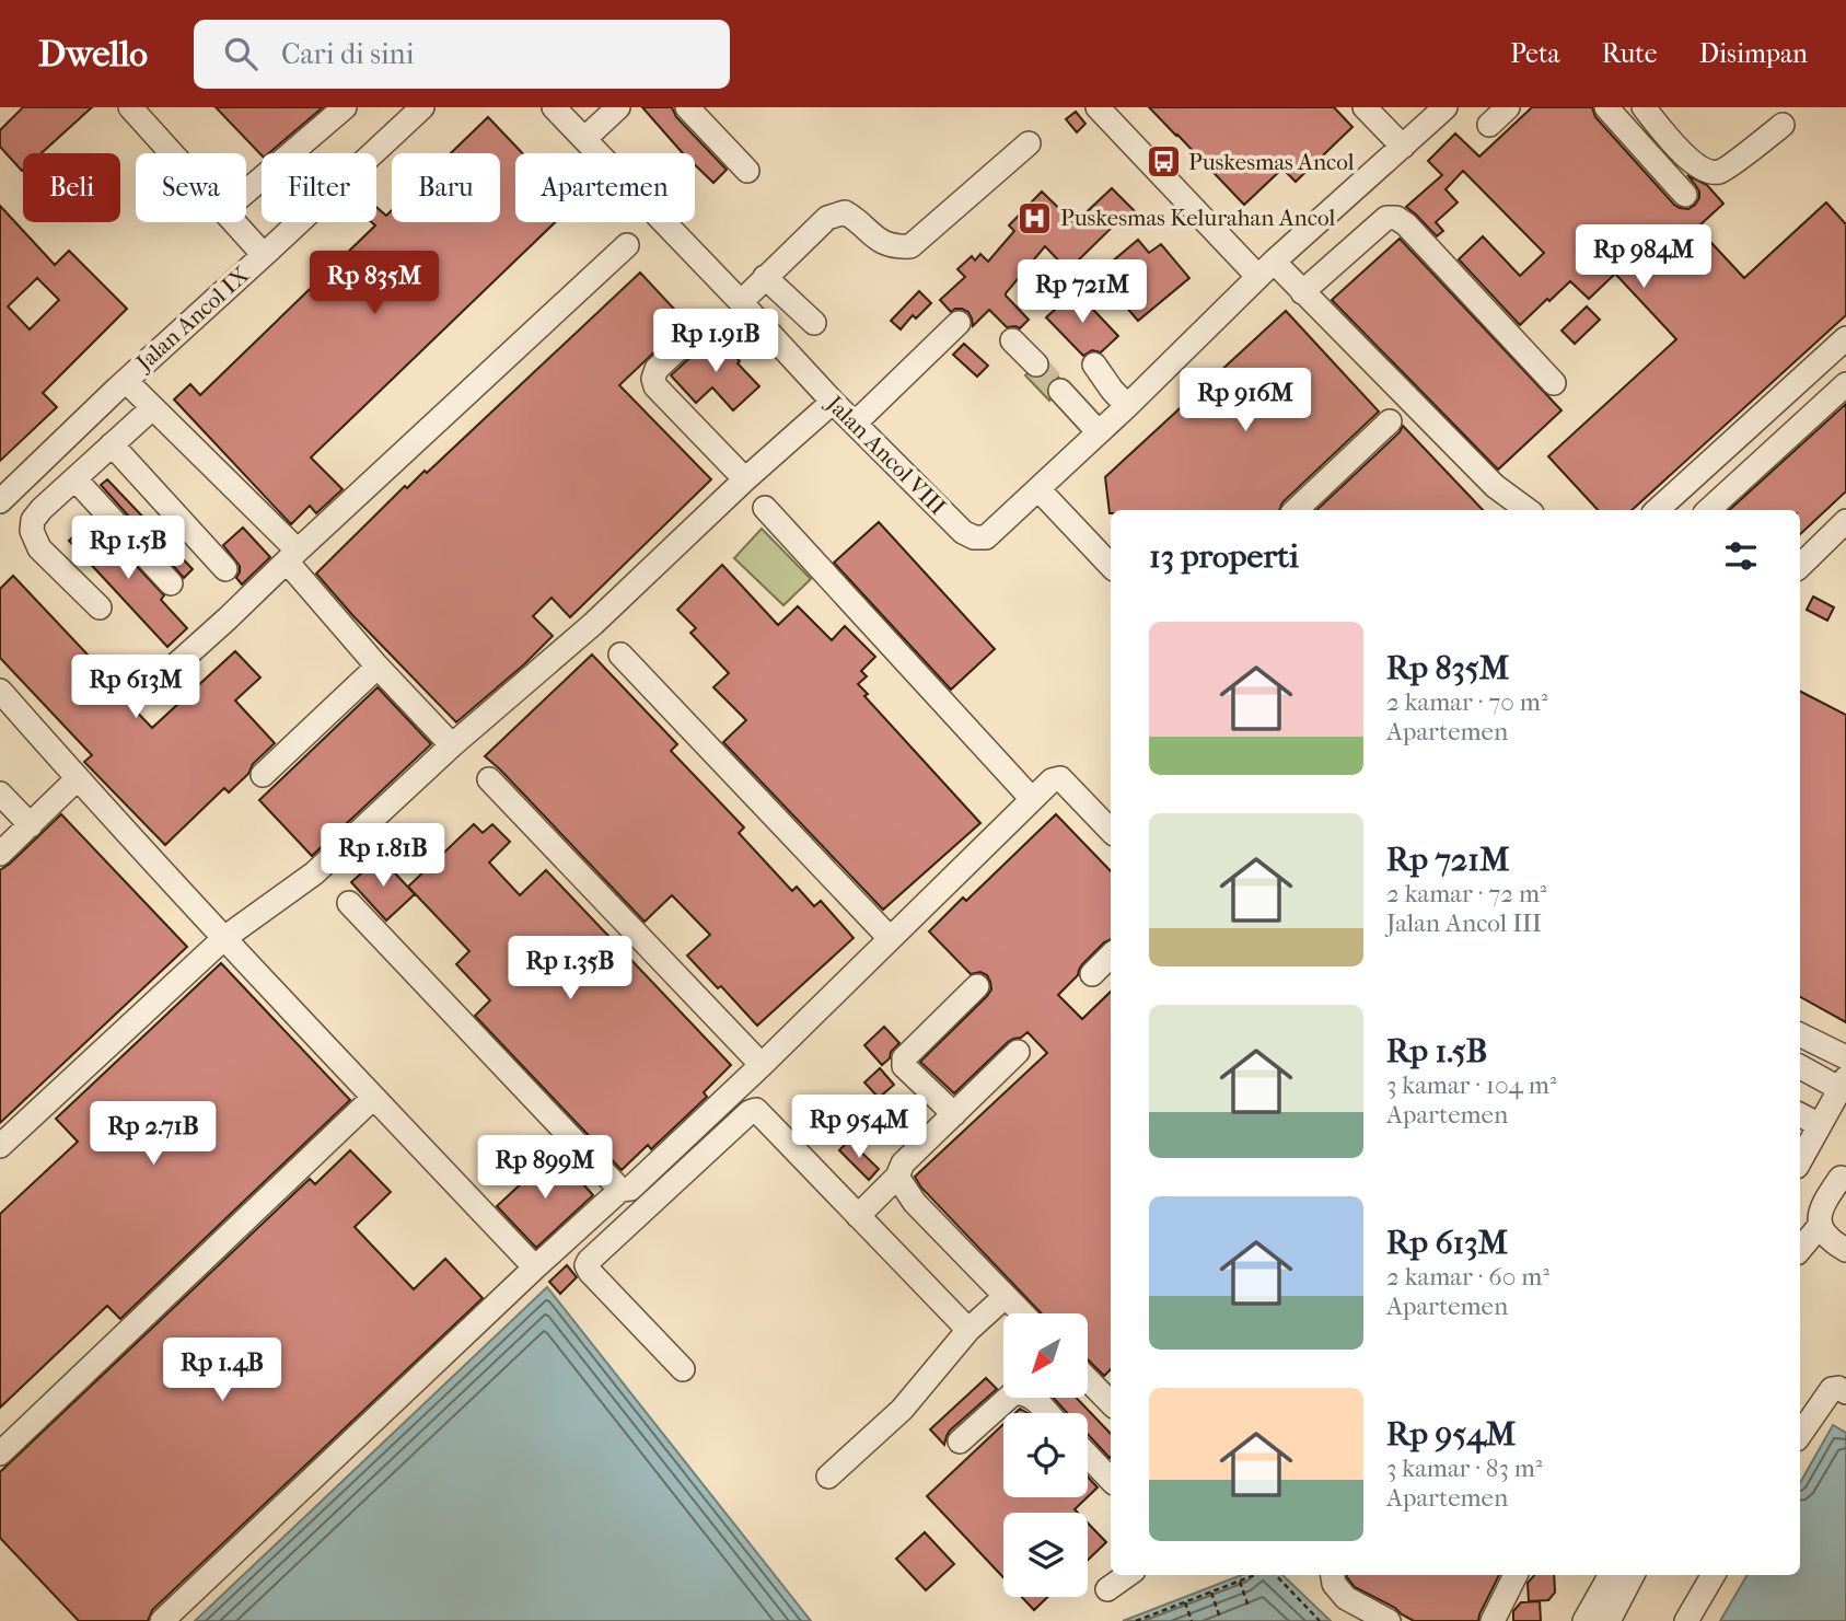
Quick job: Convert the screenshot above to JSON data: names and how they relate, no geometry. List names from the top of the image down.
{
  "streets": {
    "street": ["Jalan Ancol IX", "Jalan Ancol VIII"]
  },
  "places": {
    "bus stop": ["Puskesmas Ancol"],
    "hospital": ["Puskesmas Kelurahan Ancol"]
  },
  "north": "bottom left",
  "page": {
    "header": "Dwello",
    "search": "Cari di sini",
    "nav": ["Peta", "Rute", "Disimpan"],
    "chip": [
      "Beli",
      "Sewa",
      "Filter",
      "Baru",
      "Apartemen"
    ],
    "price": [
      "Rp 984M",
      "Rp 835M",
      "Rp 721M",
      "Rp 1.91B",
      "Rp 916M",
      "Rp 1.5B",
      "Rp 613M",
      "Rp 1.81B",
      "Rp 1.35B",
      "Rp 954M",
      "Rp 2.71B",
      "Rp 899M",
      "Rp 1.4B"
    ],
    "heading": "13 properti",
    "list": [
      {
        "name": "Rp 835M",
        "note": "2 kamar · 70 m² · Apartemen"
      },
      {
        "name": "Rp 721M",
        "note": "2 kamar · 72 m² · Jalan Ancol III"
      },
      {
        "name": "Rp 1.5B",
        "note": "3 kamar · 104 m² · Apartemen"
      },
      {
        "name": "Rp 613M",
        "note": "2 kamar · 60 m² · Apartemen"
      },
      {
        "name": "Rp 954M",
        "note": "3 kamar · 83 m² · Apartemen"
      }
    ]
  }
}
